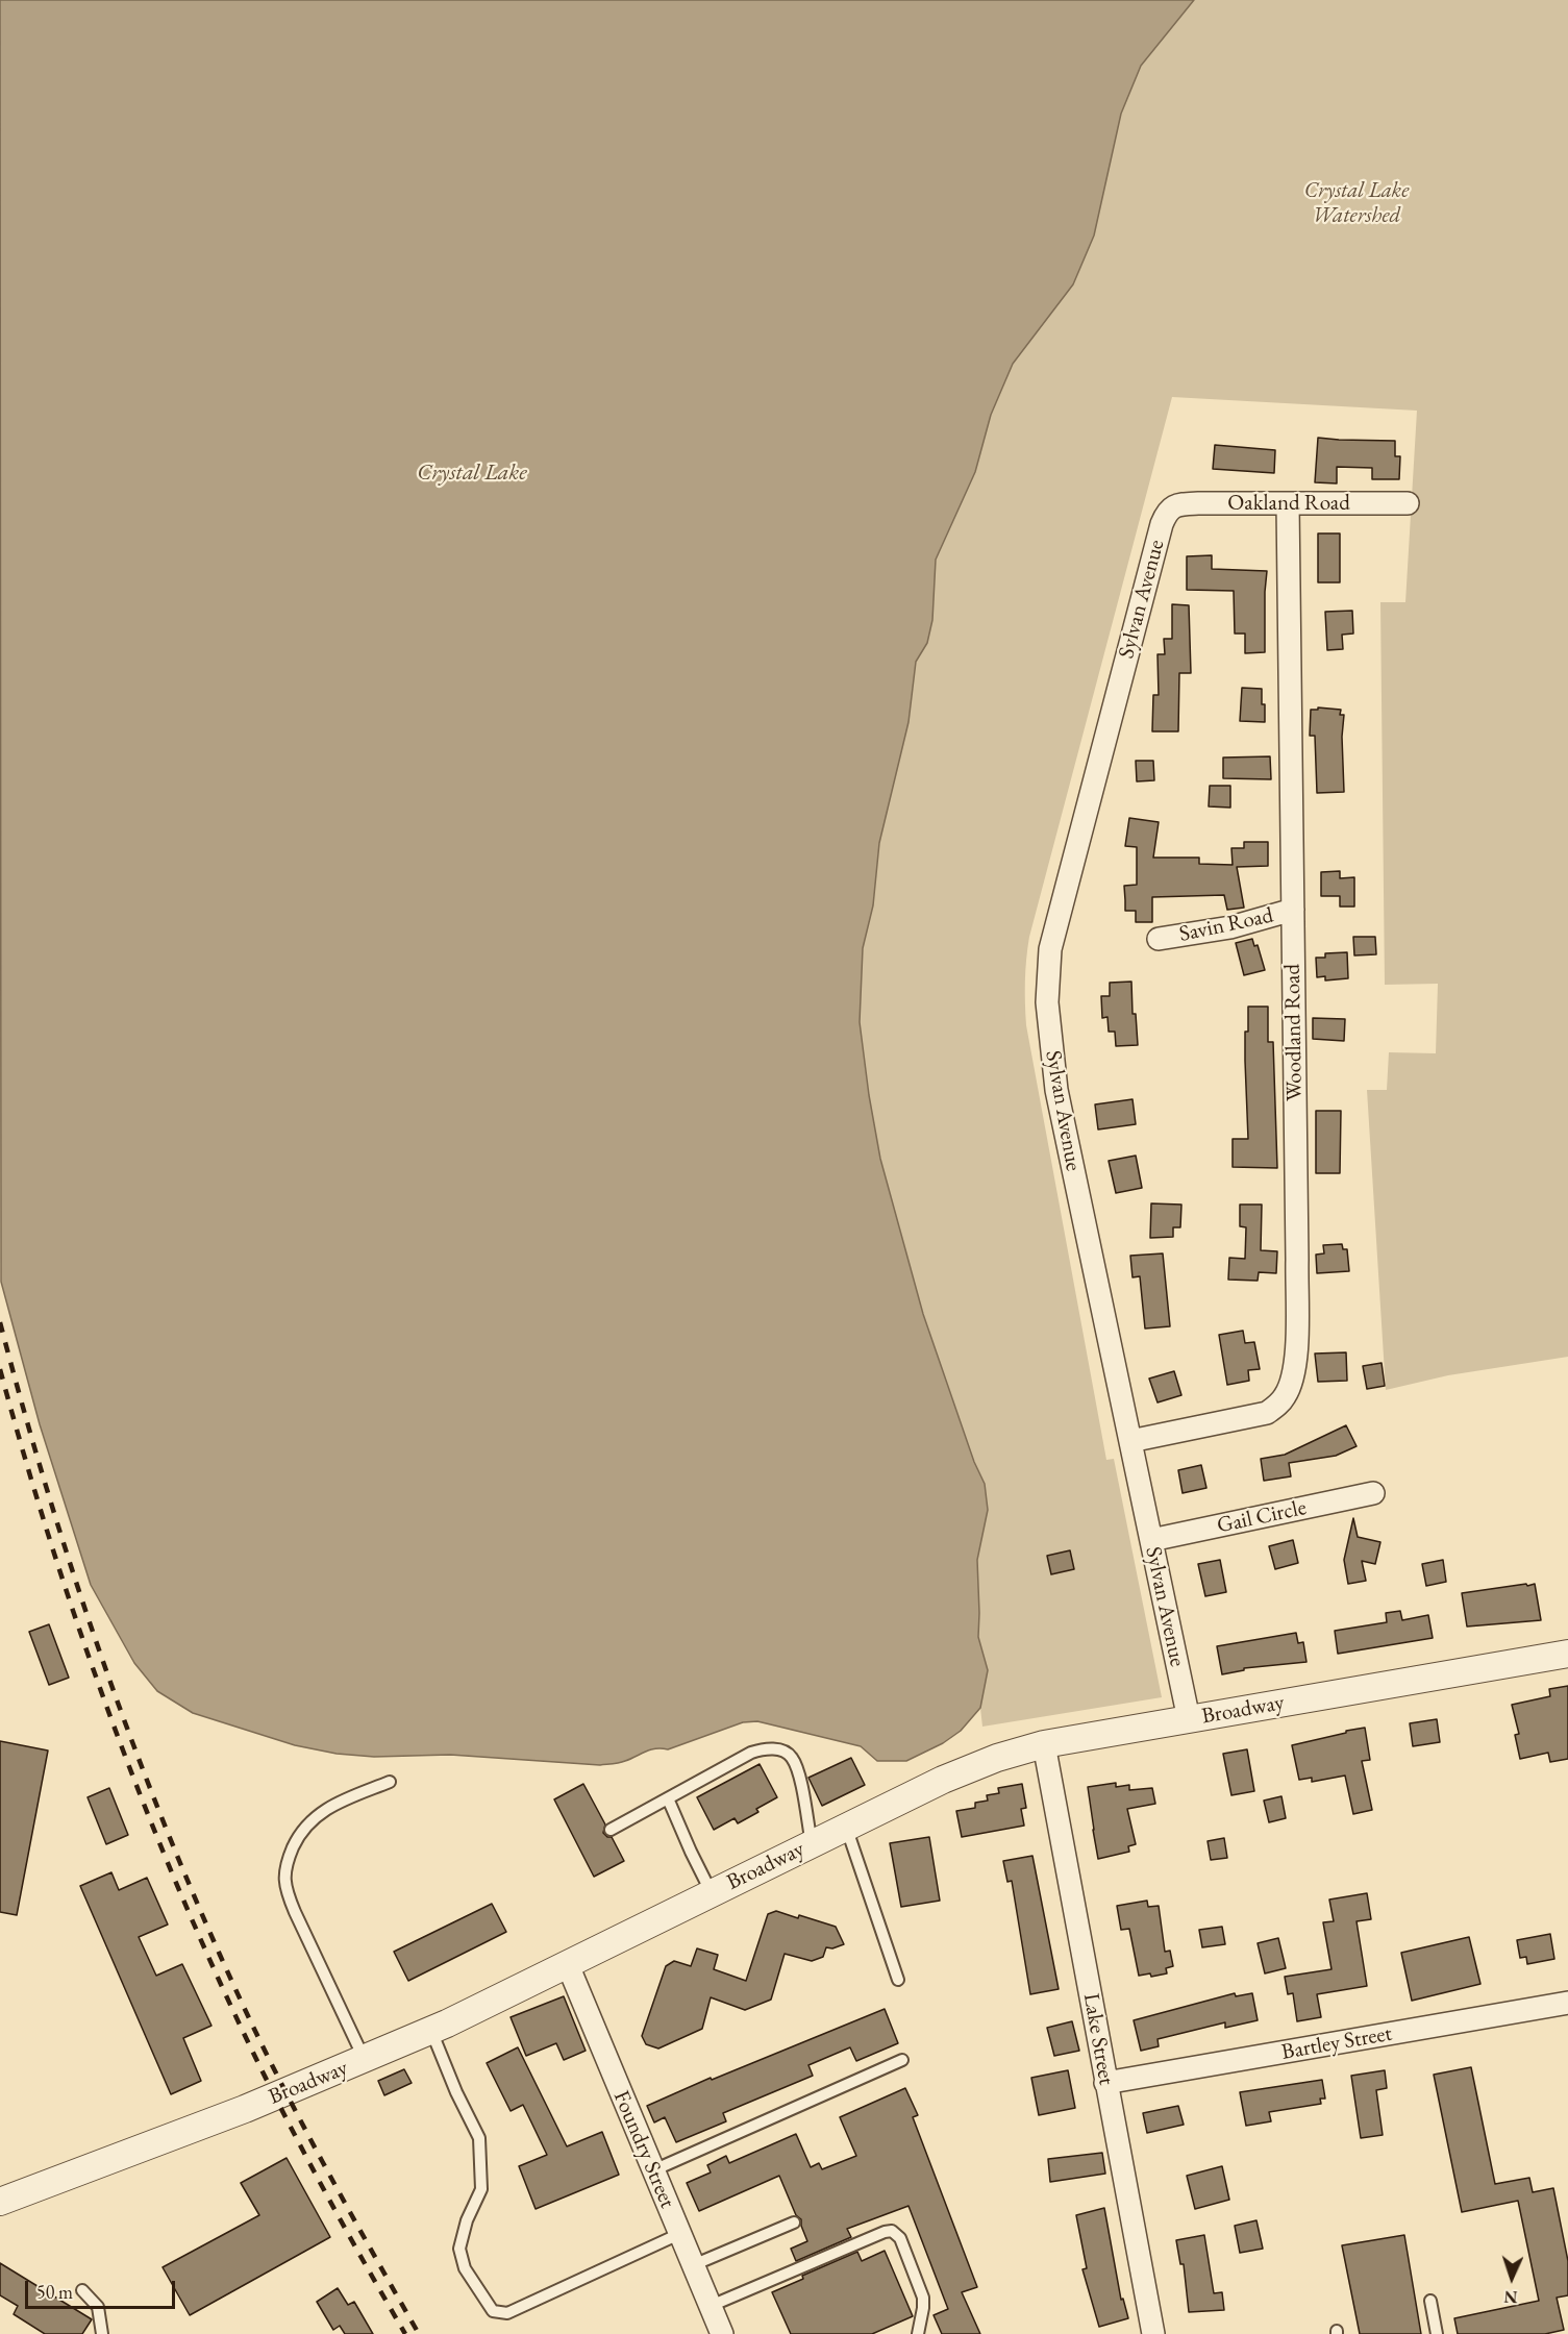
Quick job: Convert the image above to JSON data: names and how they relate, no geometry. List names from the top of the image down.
{
  "streets": {
    "street": [
      "Oakland Road",
      "Sylvan Avenue",
      "Savin Road",
      "Woodland Road",
      "Gail Circle",
      "Broadway",
      "Lake Street",
      "Bartley Street",
      "Foundry Street"
    ]
  },
  "crossings": [
    ["Oakland Road", "Sylvan Avenue"],
    ["Oakland Road", "Woodland Road"],
    ["Sylvan Avenue", "Woodland Road"],
    ["Sylvan Avenue", "Gail Circle"],
    ["Sylvan Avenue", "Broadway"],
    ["Savin Road", "Woodland Road"],
    ["Broadway", "Lake Street"],
    ["Broadway", "Foundry Street"],
    ["Lake Street", "Bartley Street"]
  ],
  "water": ["Crystal Lake"],
  "parks": ["Crystal Lake Watershed"],
  "scale_bar": "50 m",
  "north": "bottom"
}
